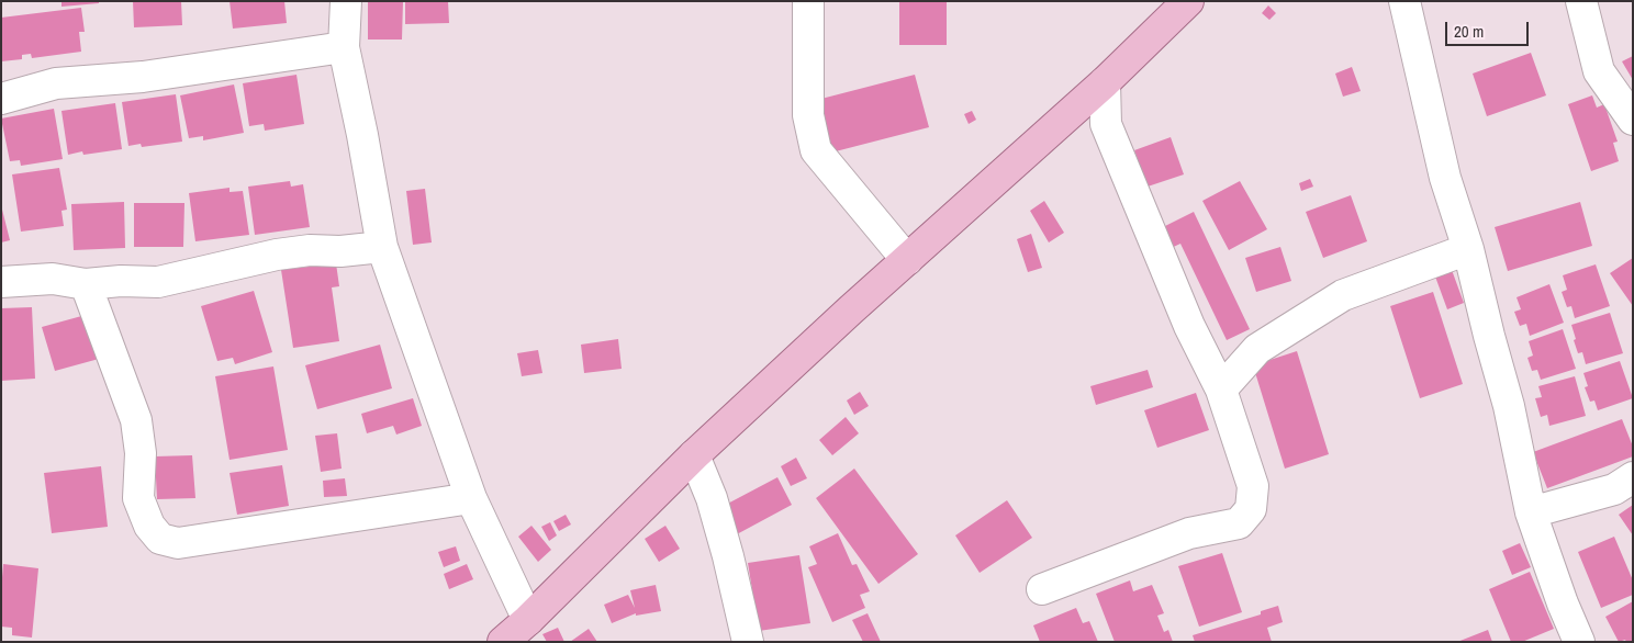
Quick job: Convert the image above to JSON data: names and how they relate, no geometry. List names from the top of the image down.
{
  "scale_bar": "20 m"
}
